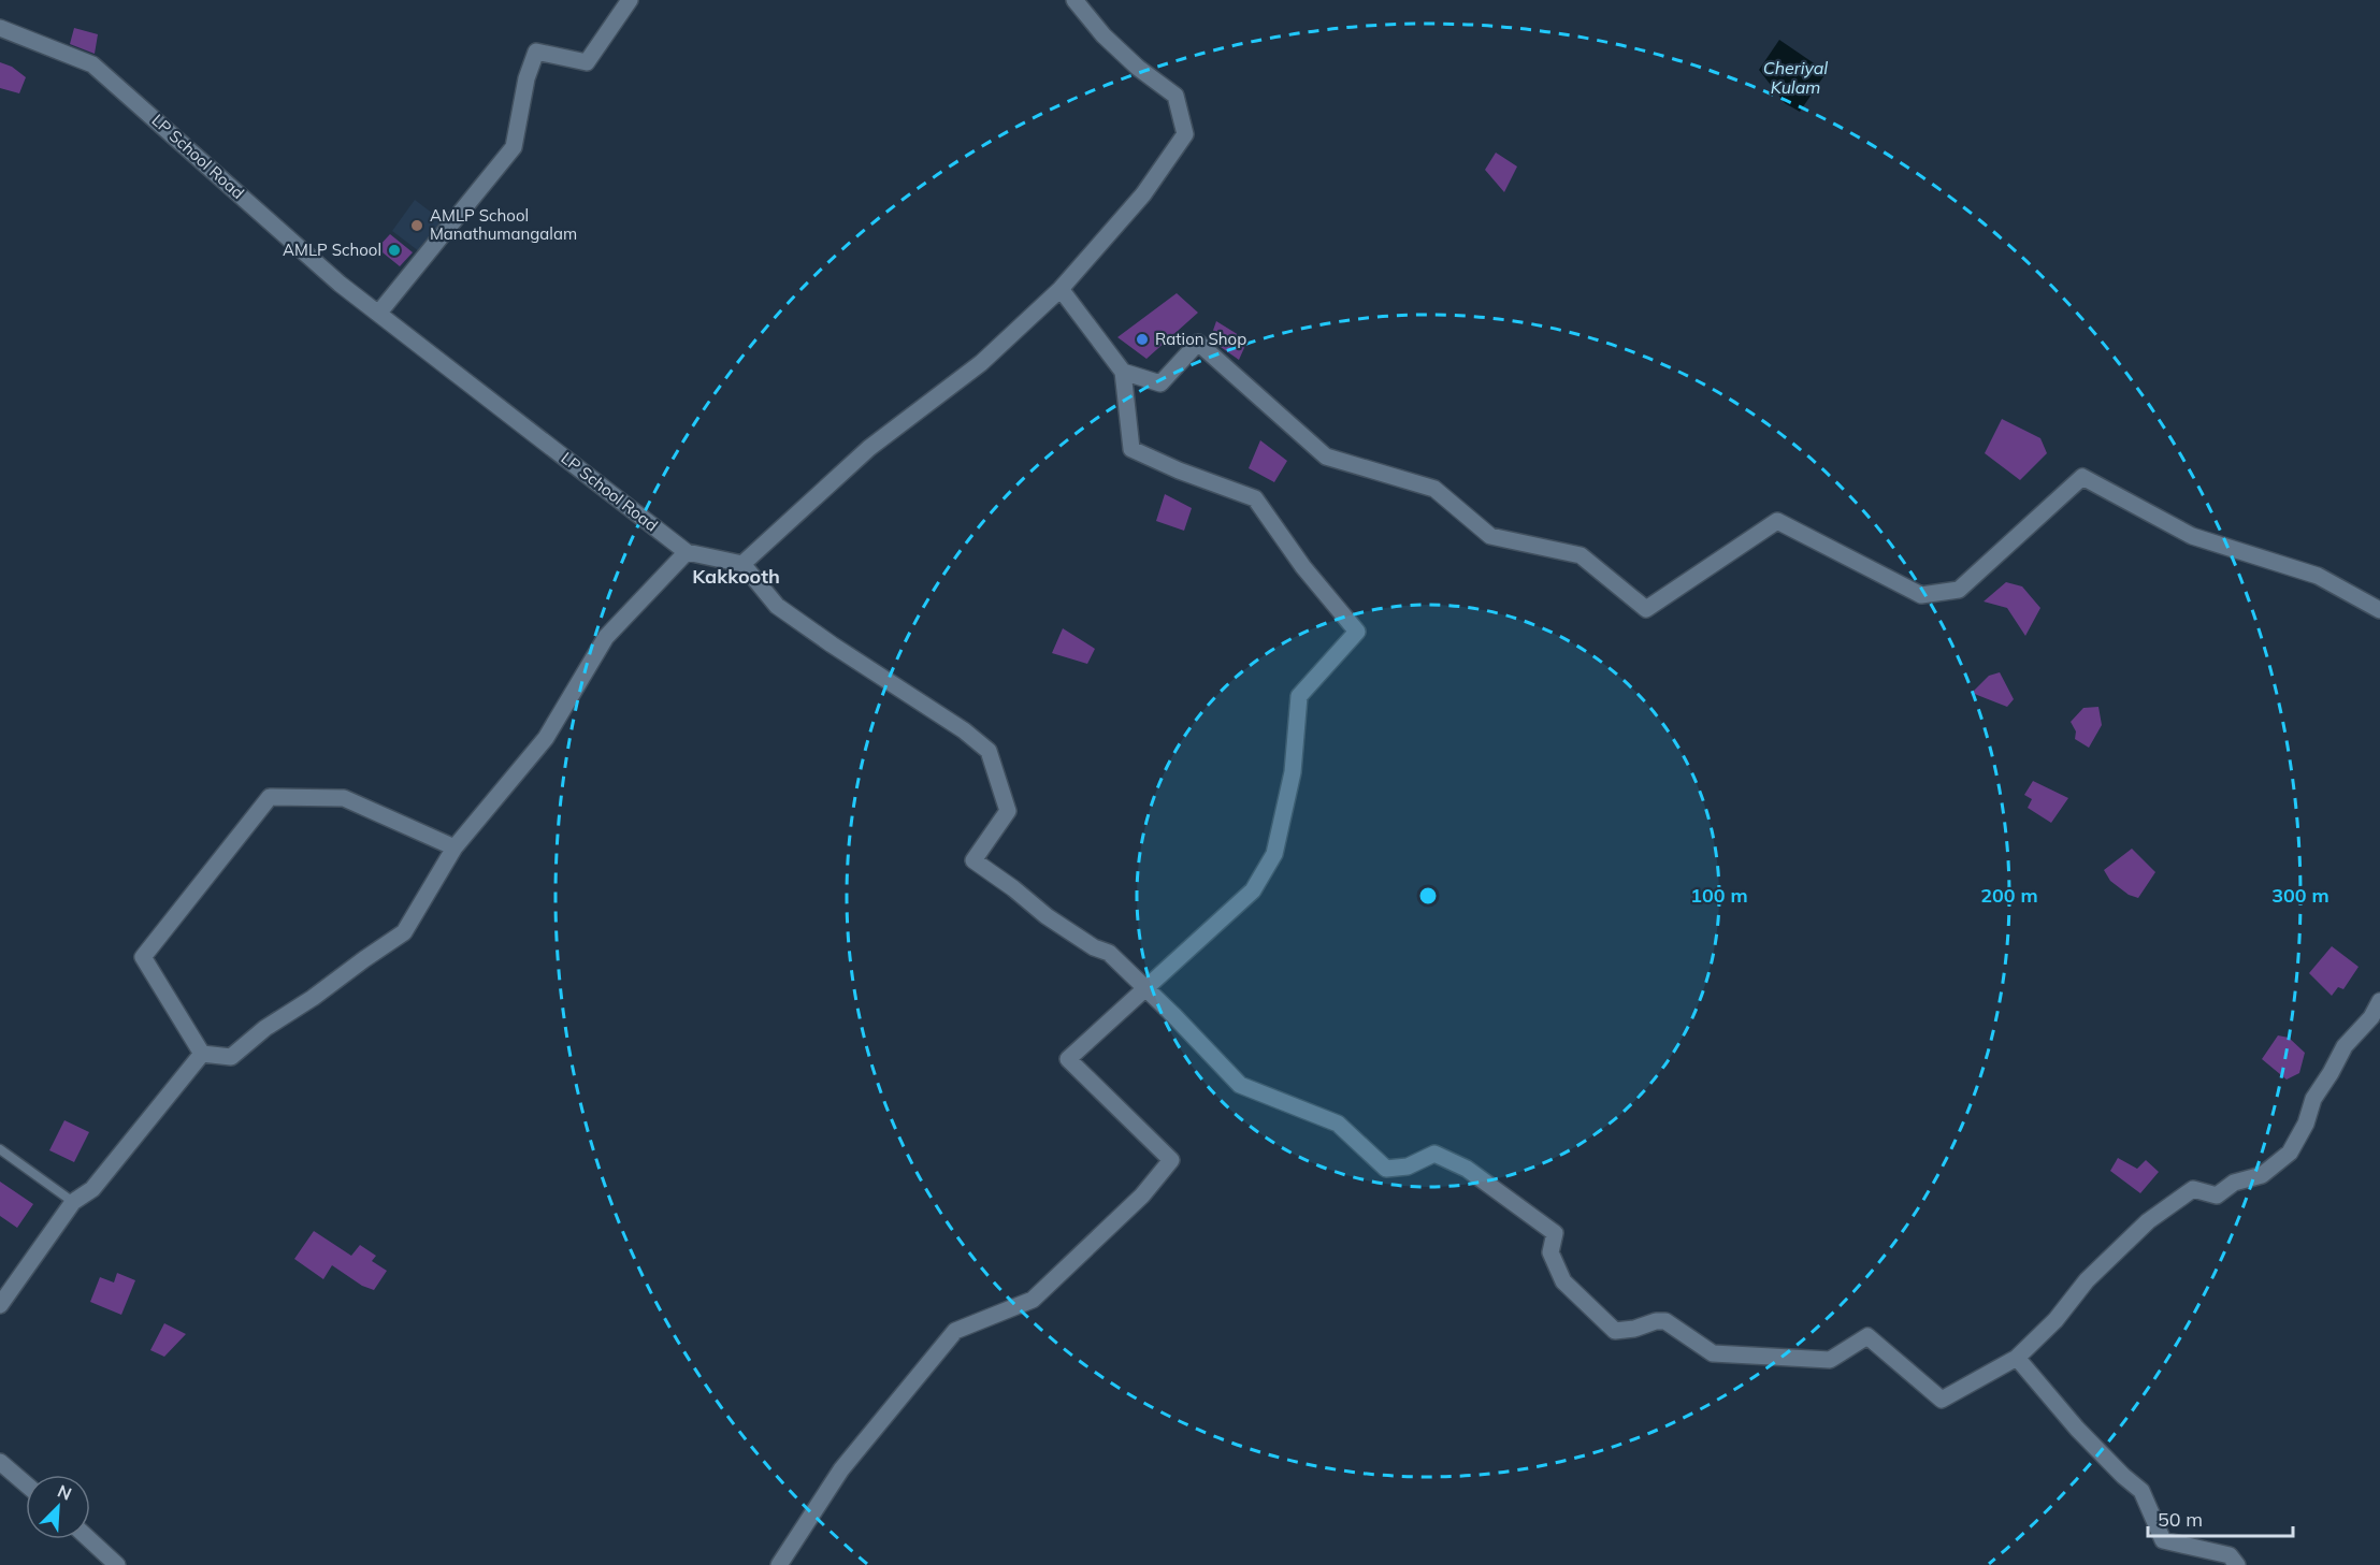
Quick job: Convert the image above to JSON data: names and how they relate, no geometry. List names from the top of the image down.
{
  "streets": {
    "street": ["LP School Road"]
  },
  "districts": ["Kakkooth"],
  "water": ["Cheriyal Kulam"],
  "places": ["AMLP School Manathumangalam", "AMLP School", "Ration Shop"],
  "scale_bar": "50 m",
  "north": "top right",
  "rings": ["100 m", "200 m", "300 m"]
}
